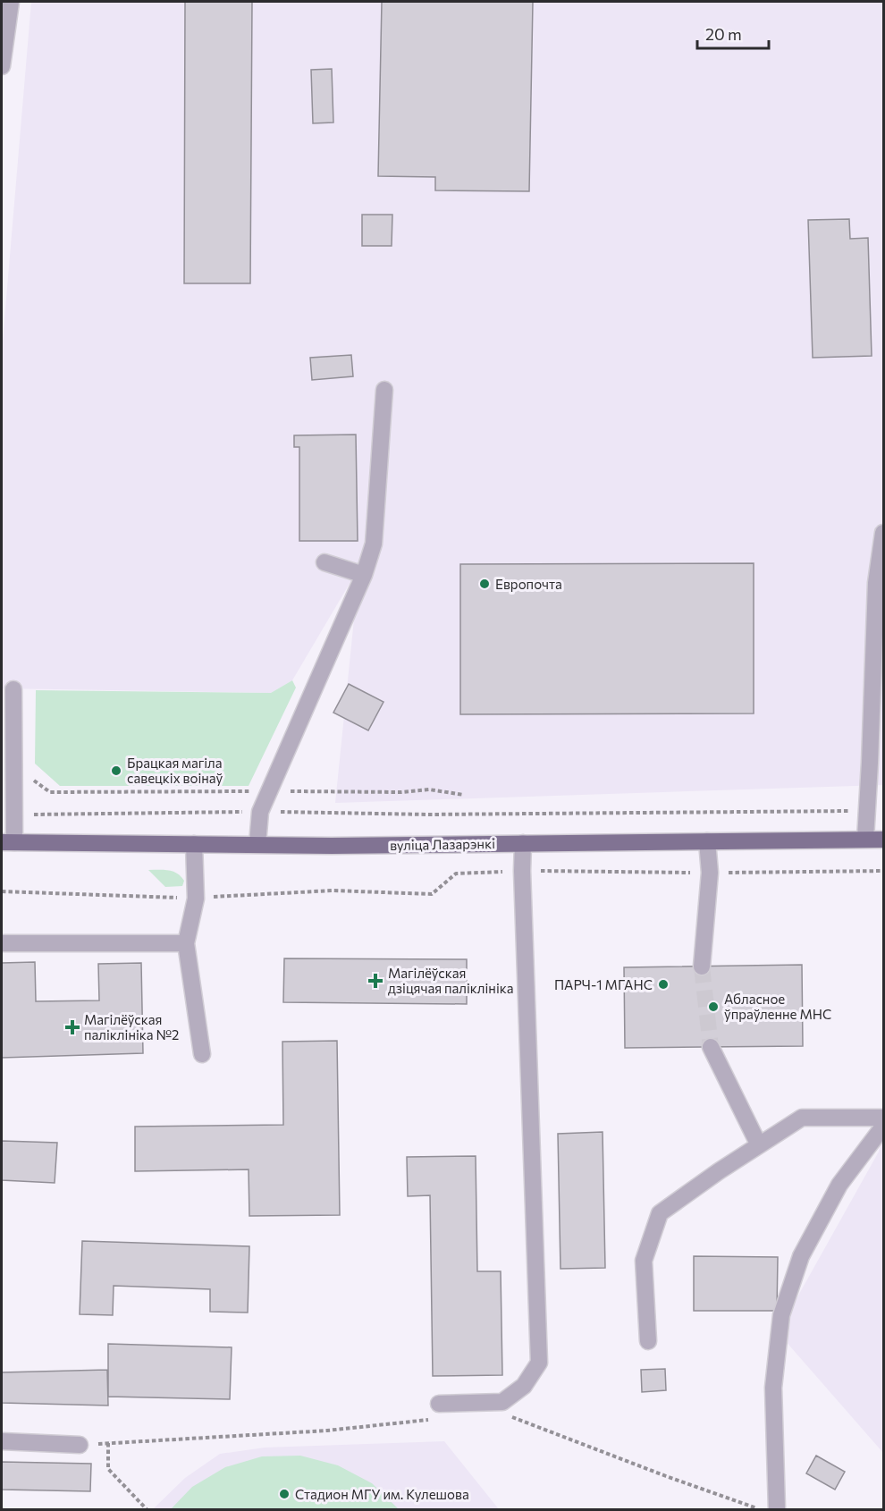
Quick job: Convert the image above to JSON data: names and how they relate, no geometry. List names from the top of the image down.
{
  "streets": {
    "main road": ["вуліца Лазарэнкі"]
  },
  "places": {
    "other": [
      "Европочта",
      "Брацкая магіла савецкіх воінаў",
      "ПАРЧ-1 МГАНС",
      "Абласное ўпраўленне МНС",
      "Стадион МГУ им. Кулешова"
    ],
    "health": ["Магілёўская дзіцячая паліклініка", "Магілёўская паліклініка №2"]
  },
  "scale_bar": "20 m"
}
